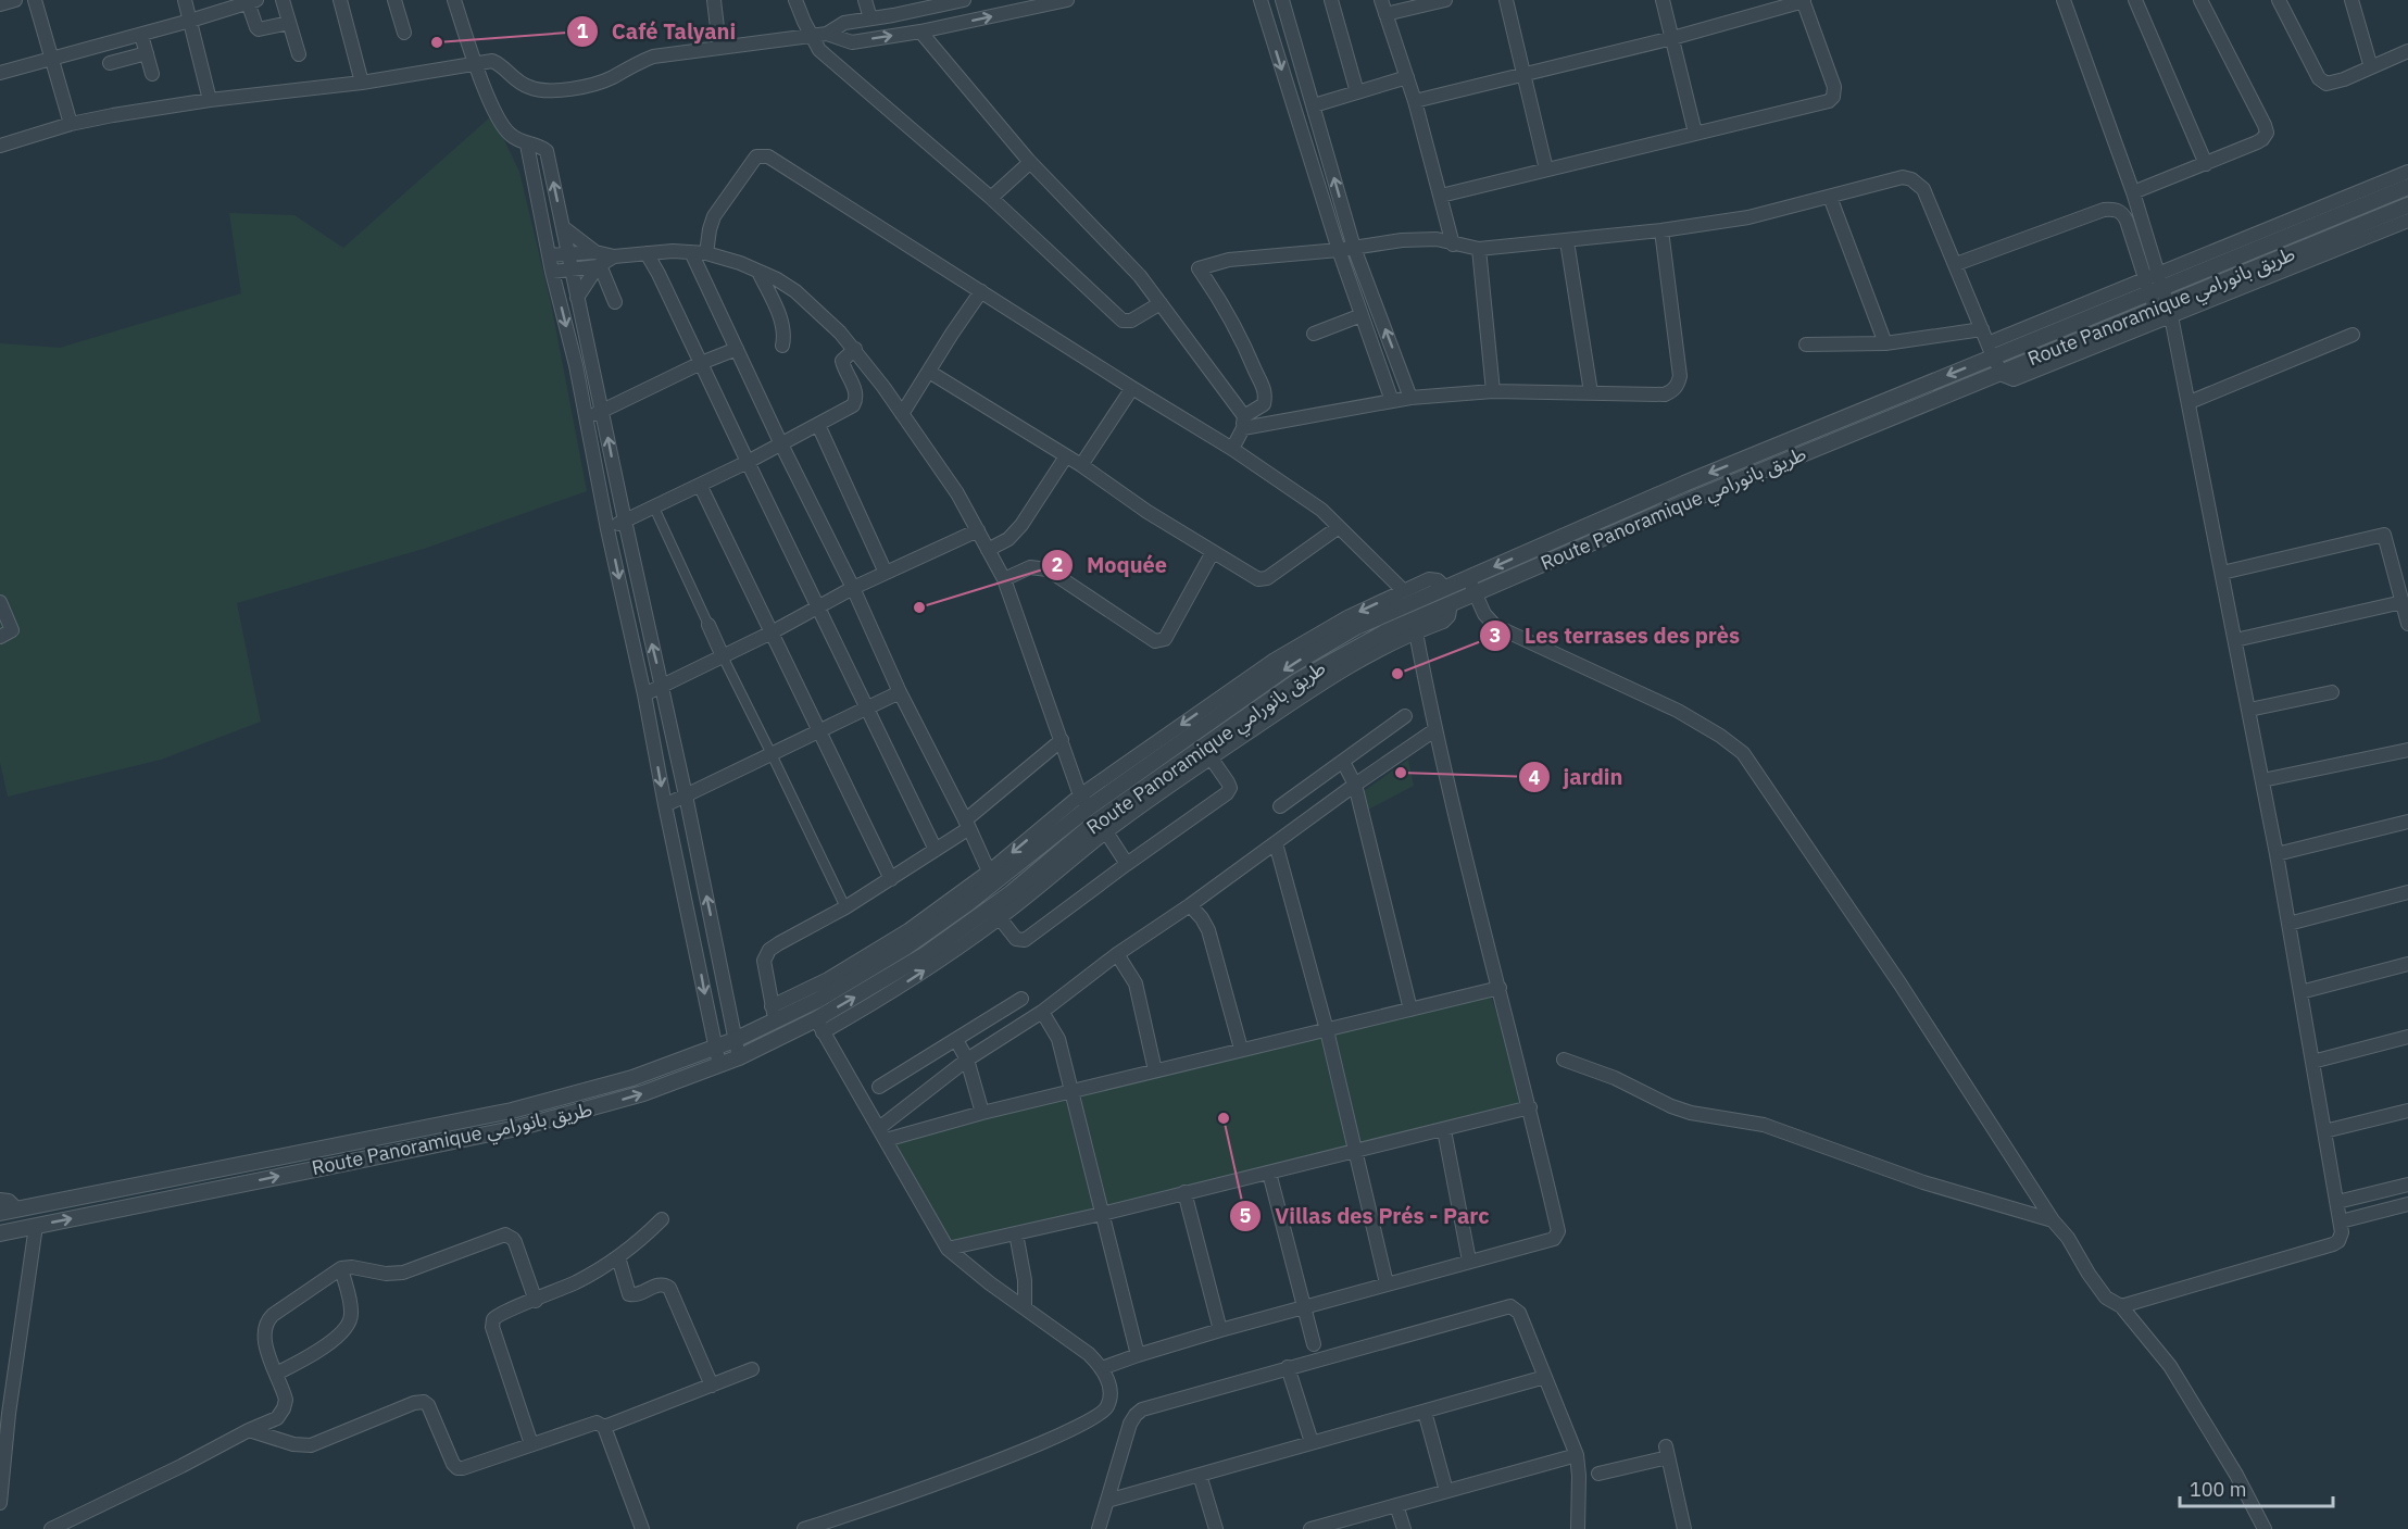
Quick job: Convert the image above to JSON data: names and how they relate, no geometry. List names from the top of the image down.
{
  "streets": {
    "street": ["Route Panoramique طريق بانورامي"]
  },
  "places": [
    "Café Talyani",
    "Moquée",
    "Les terrases des près",
    "jardin",
    "Villas des Prés - Parc"
  ],
  "scale_bar": "100 m"
}
